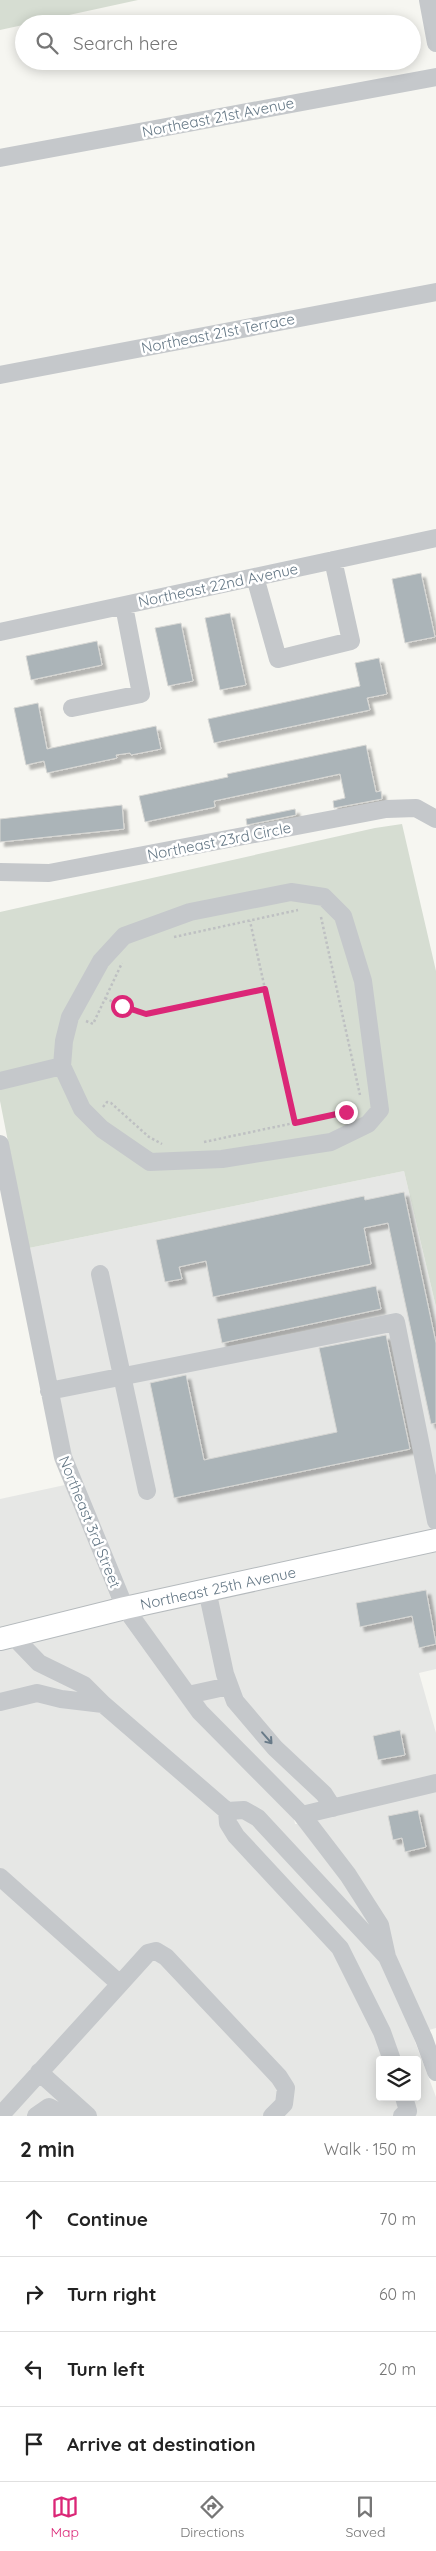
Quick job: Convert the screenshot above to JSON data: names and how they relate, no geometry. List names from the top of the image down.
{
  "streets": {
    "main road": ["Northeast 25th Avenue"],
    "street": [
      "Northeast 21st Avenue",
      "Northeast 21st Terrace",
      "Northeast 22nd Avenue",
      "Northeast 23rd Circle",
      "Northeast 3rd Street"
    ]
  },
  "crossings": [
    ["Northeast 3rd Street", "Northeast 25th Avenue"]
  ],
  "page": {
    "search": "Search here",
    "heading": ["2 min", "Walk · 150 m"],
    "list": [
      ["Continue", "70 m"],
      ["Turn right", "60 m"],
      ["Turn left", "20 m"],
      "Arrive at destination"
    ],
    "nav": ["Map", "Directions", "Saved"]
  }
}
